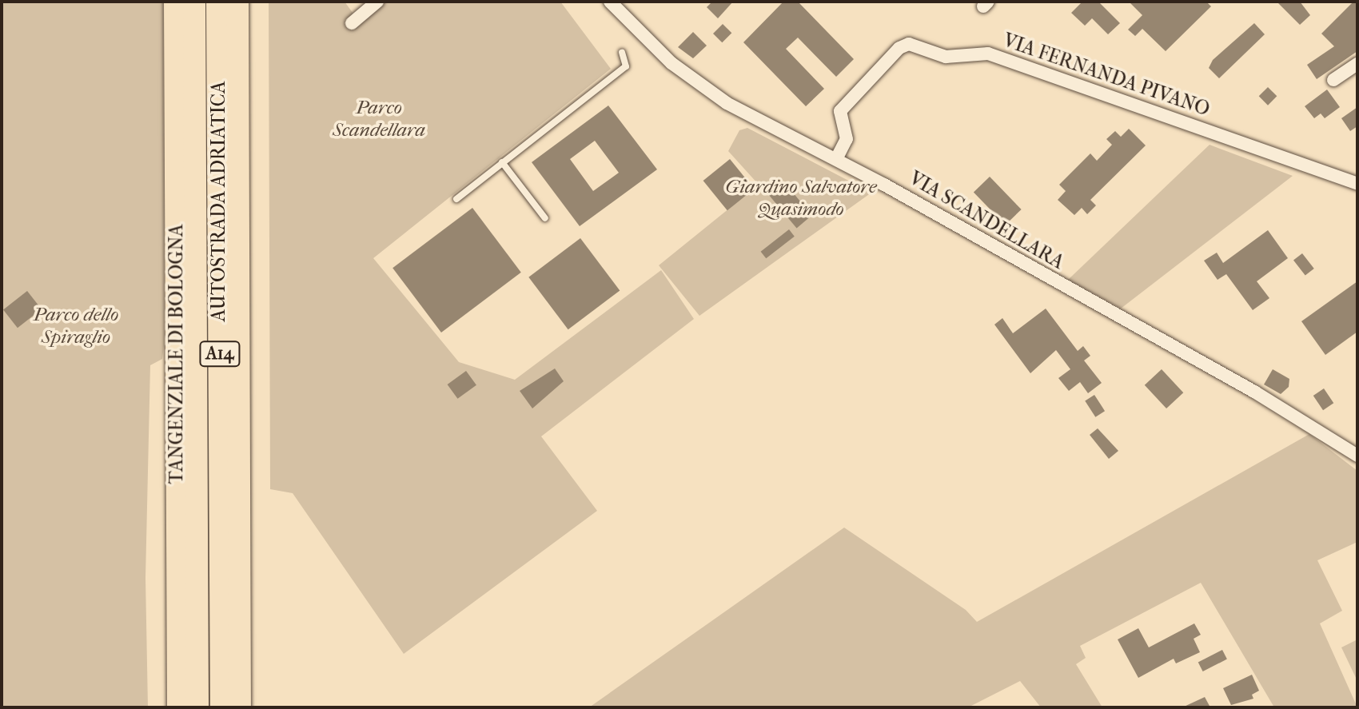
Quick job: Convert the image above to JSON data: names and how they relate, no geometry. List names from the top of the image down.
{
  "streets": {
    "highway": ["AUTOSTRADA ADRIATICA", "TANGENZIALE DI BOLOGNA", "A14"],
    "street": ["VIA FERNANDA PIVANO", "VIA SCANDELLARA"]
  },
  "crossings": [
    ["VIA FERNANDA PIVANO", "VIA SCANDELLARA"]
  ],
  "parks": ["Parco Scandellara", "Giardino Salvatore Quasimodo", "Parco dello Spiraglio"]
}
